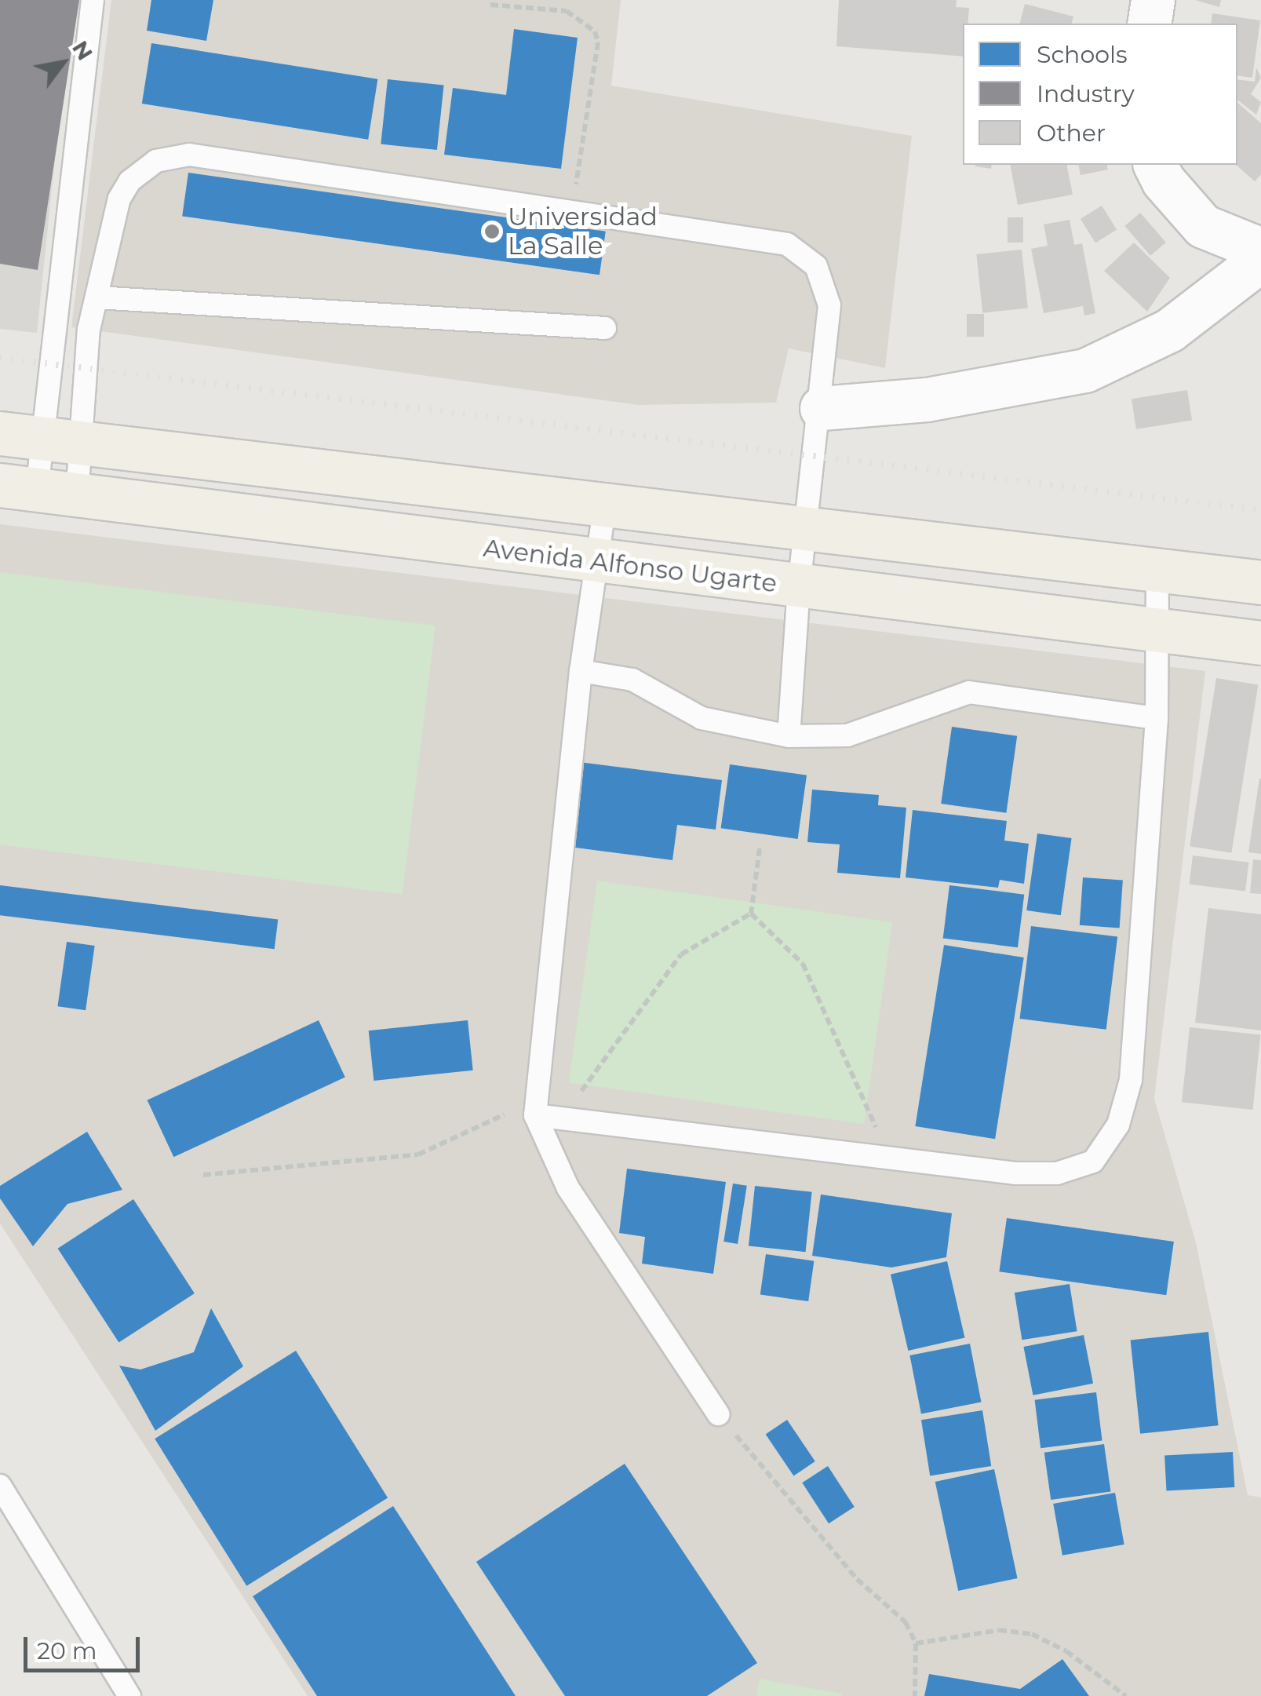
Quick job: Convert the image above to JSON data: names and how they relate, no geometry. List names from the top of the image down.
{
  "streets": {
    "main road": ["Avenida Alfonso Ugarte"]
  },
  "places": ["Universidad La Salle"],
  "legend": ["Schools", "Industry", "Other"],
  "scale_bar": "20 m",
  "north": "top right"
}
